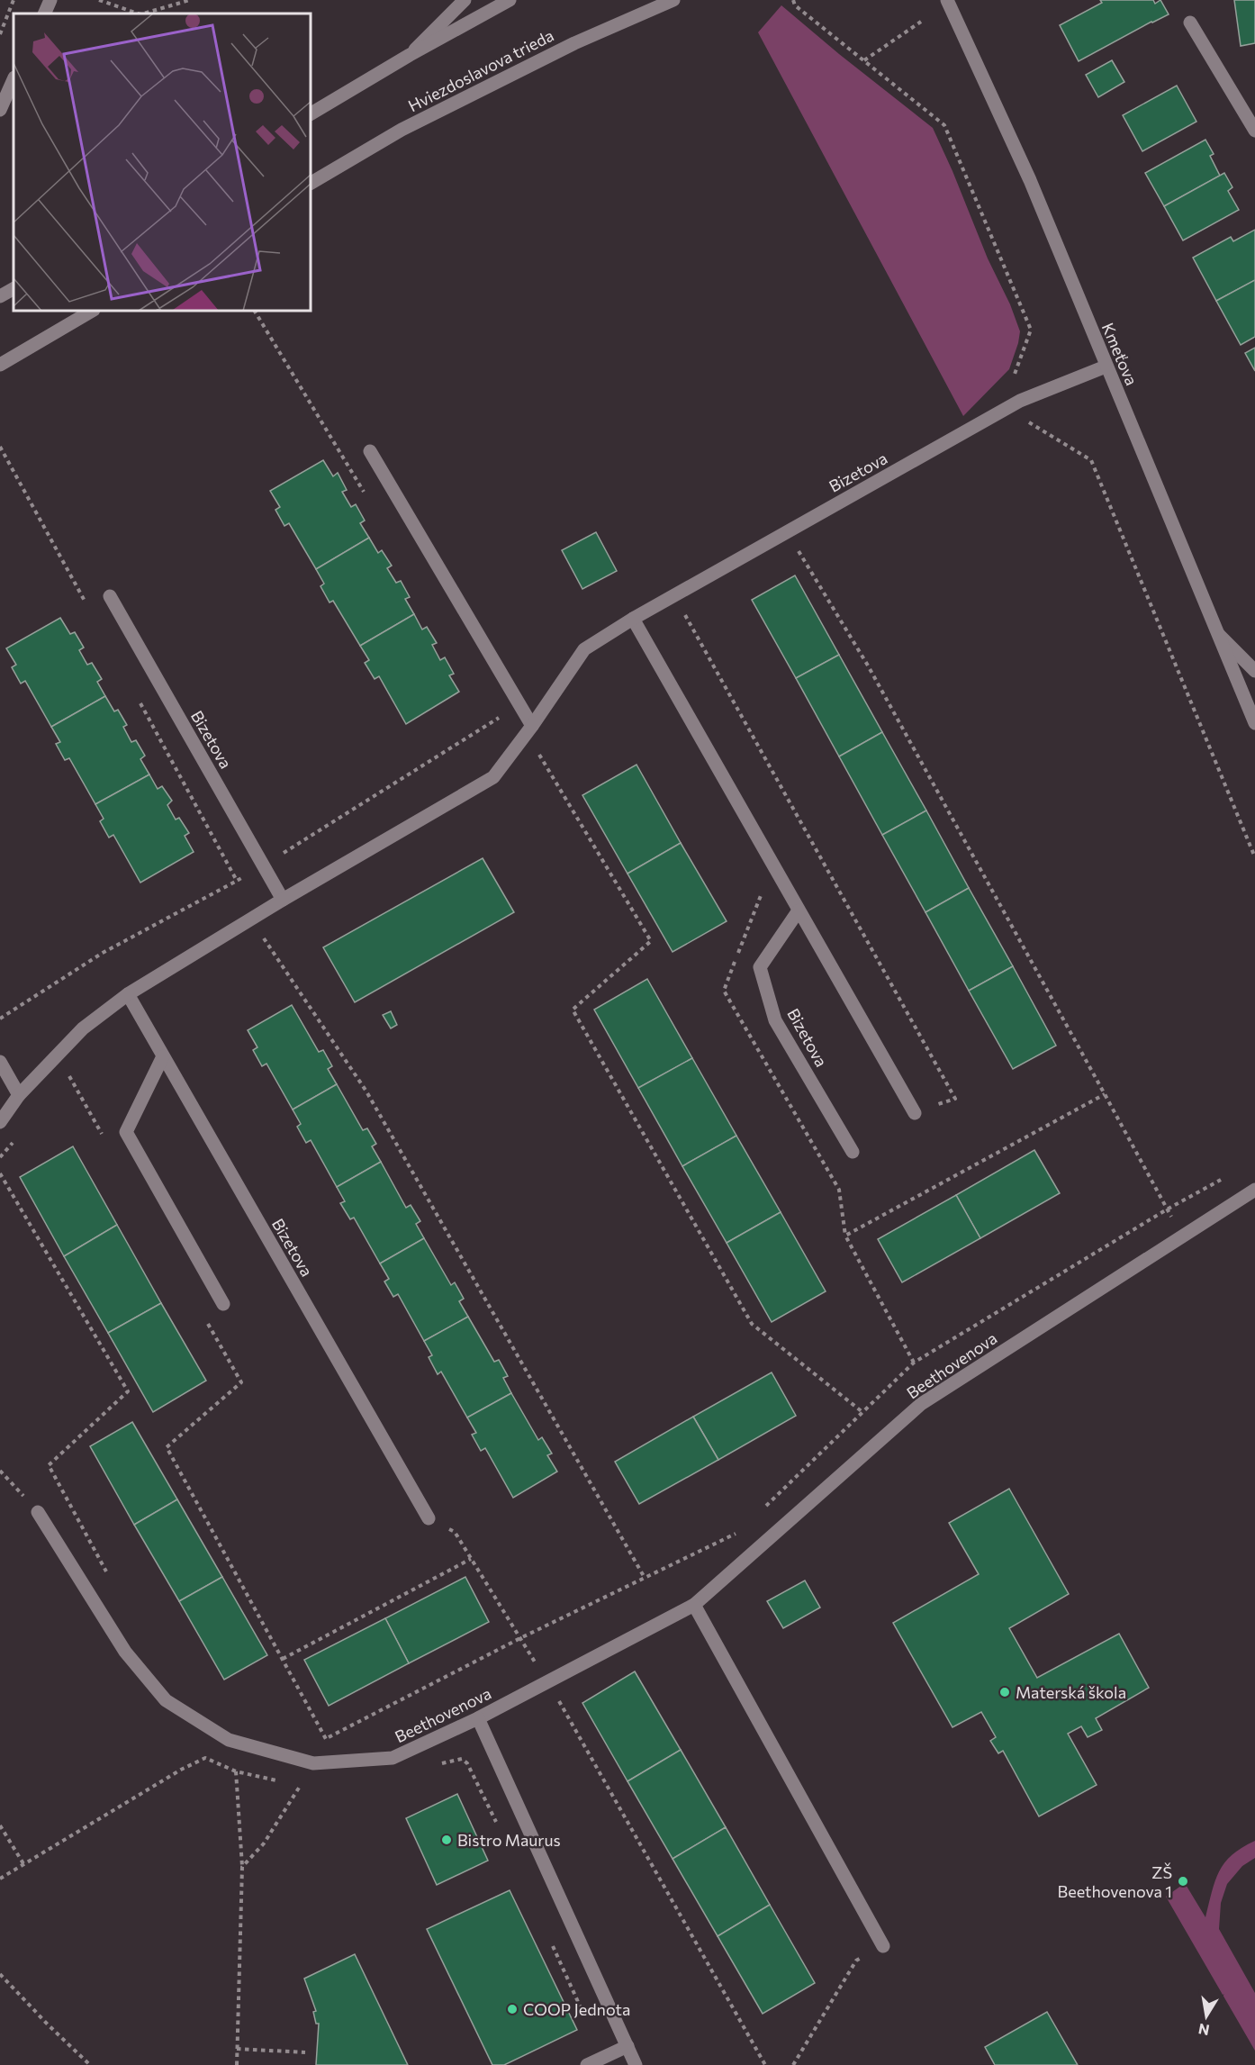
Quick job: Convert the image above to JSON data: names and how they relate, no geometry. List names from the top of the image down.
{
  "streets": {
    "street": [
      "Hviezdoslavova trieda",
      "Kmeťova",
      "Bizetova",
      "Beethovenova"
    ]
  },
  "crossings": [
    ["Kmeťova", "Bizetova"]
  ],
  "places": [
    "Materská škola",
    "Bistro Maurus",
    "ZŠ Beethovenova 1",
    "COOP Jednota"
  ],
  "north": "bottom"
}
